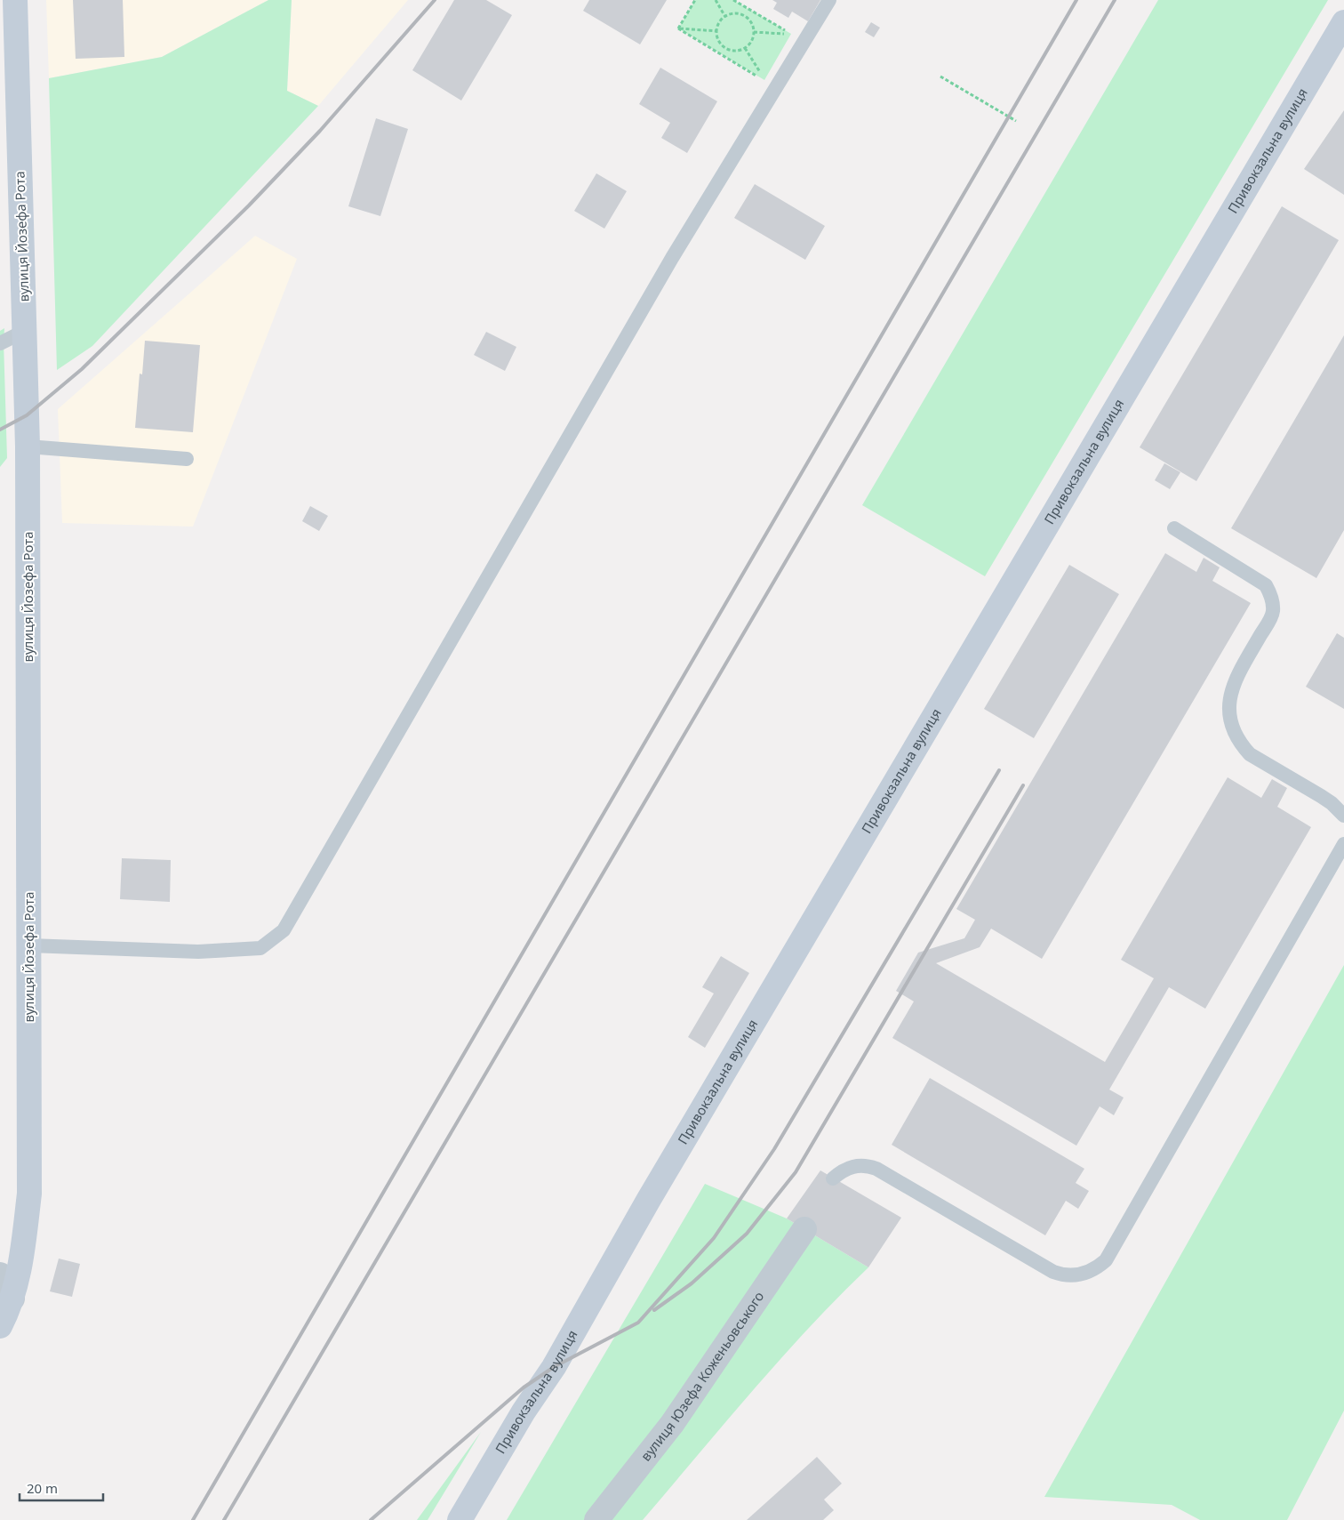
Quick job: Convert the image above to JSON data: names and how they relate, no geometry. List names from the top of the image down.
{
  "streets": {
    "main road": ["Привокзальна вулиця", "вулиця Йозефа Рота"],
    "street": ["вулиця Юзефа Коженьовського"]
  },
  "scale_bar": "20 m"
}
